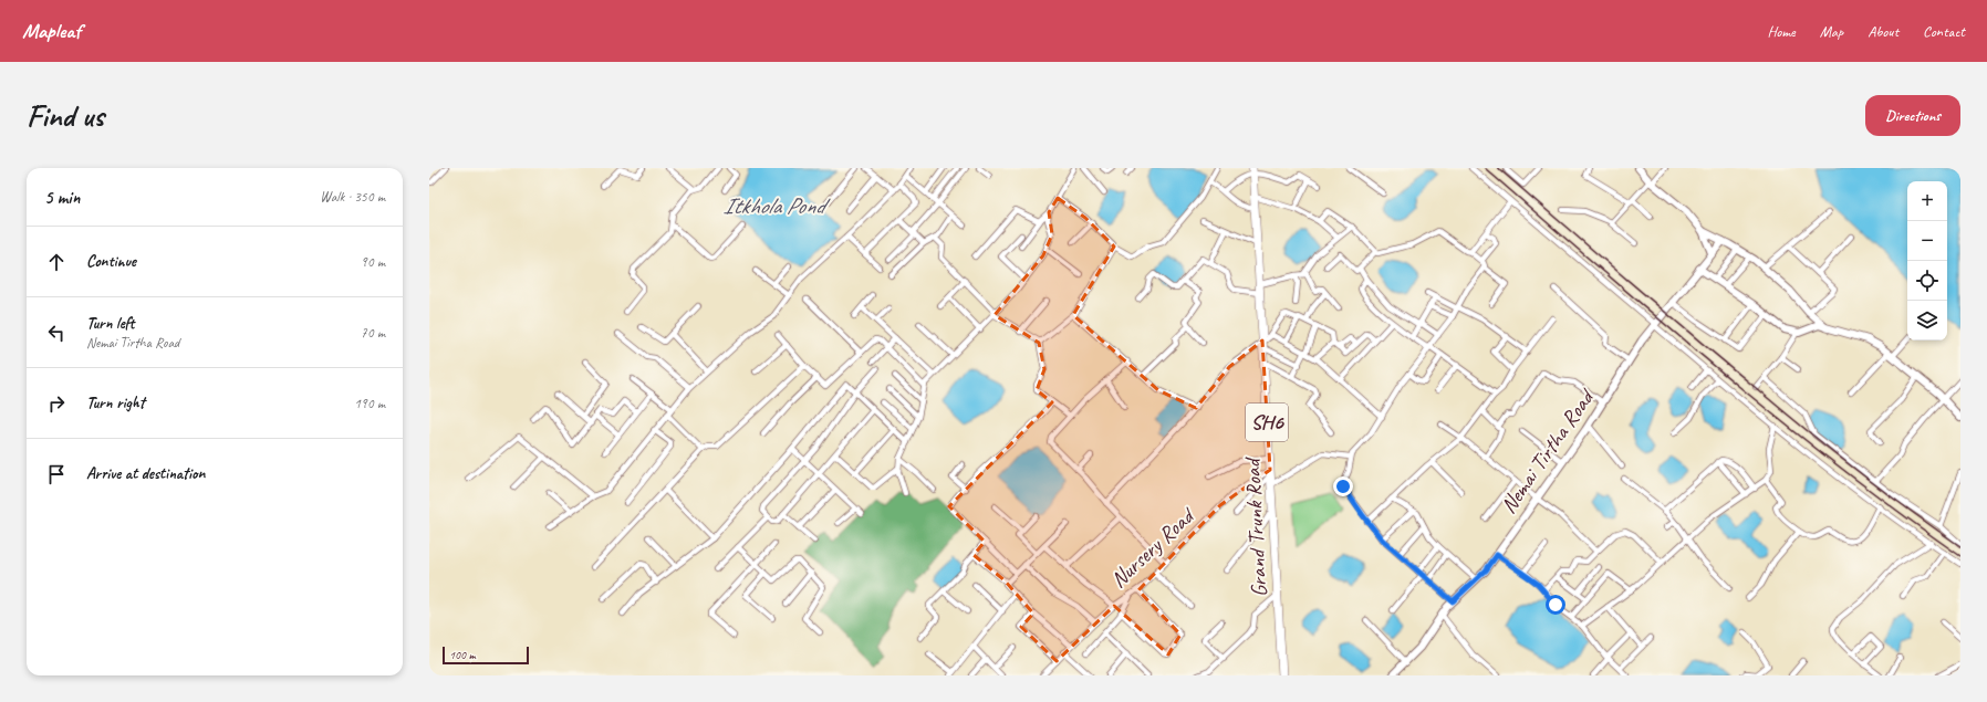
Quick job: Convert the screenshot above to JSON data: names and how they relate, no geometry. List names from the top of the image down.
{
  "streets": {
    "main road": ["SH6", "Grand Trunk Road"],
    "street": ["Nemai Tirtha Road", "Nursery Road"]
  },
  "crossings": [
    ["Grand Trunk Road", "Nursery Road"]
  ],
  "water": ["Itkhola Pond"],
  "scale_bar": "100 m",
  "page": {
    "header": "Mapleaf",
    "nav": [
      "Home",
      "Map",
      "About",
      "Contact"
    ],
    "buttons": "Directions",
    "title": "Find us",
    "heading": ["5 min", "Walk · 350 m"],
    "map_buttons": ["+", "−"],
    "list": [
      ["Continue", "90 m"],
      ["Turn left", "Nemai Tirtha Road", "70 m"],
      ["Turn right", "190 m"],
      "Arrive at destination"
    ],
    "scale": "100 m"
  }
}
